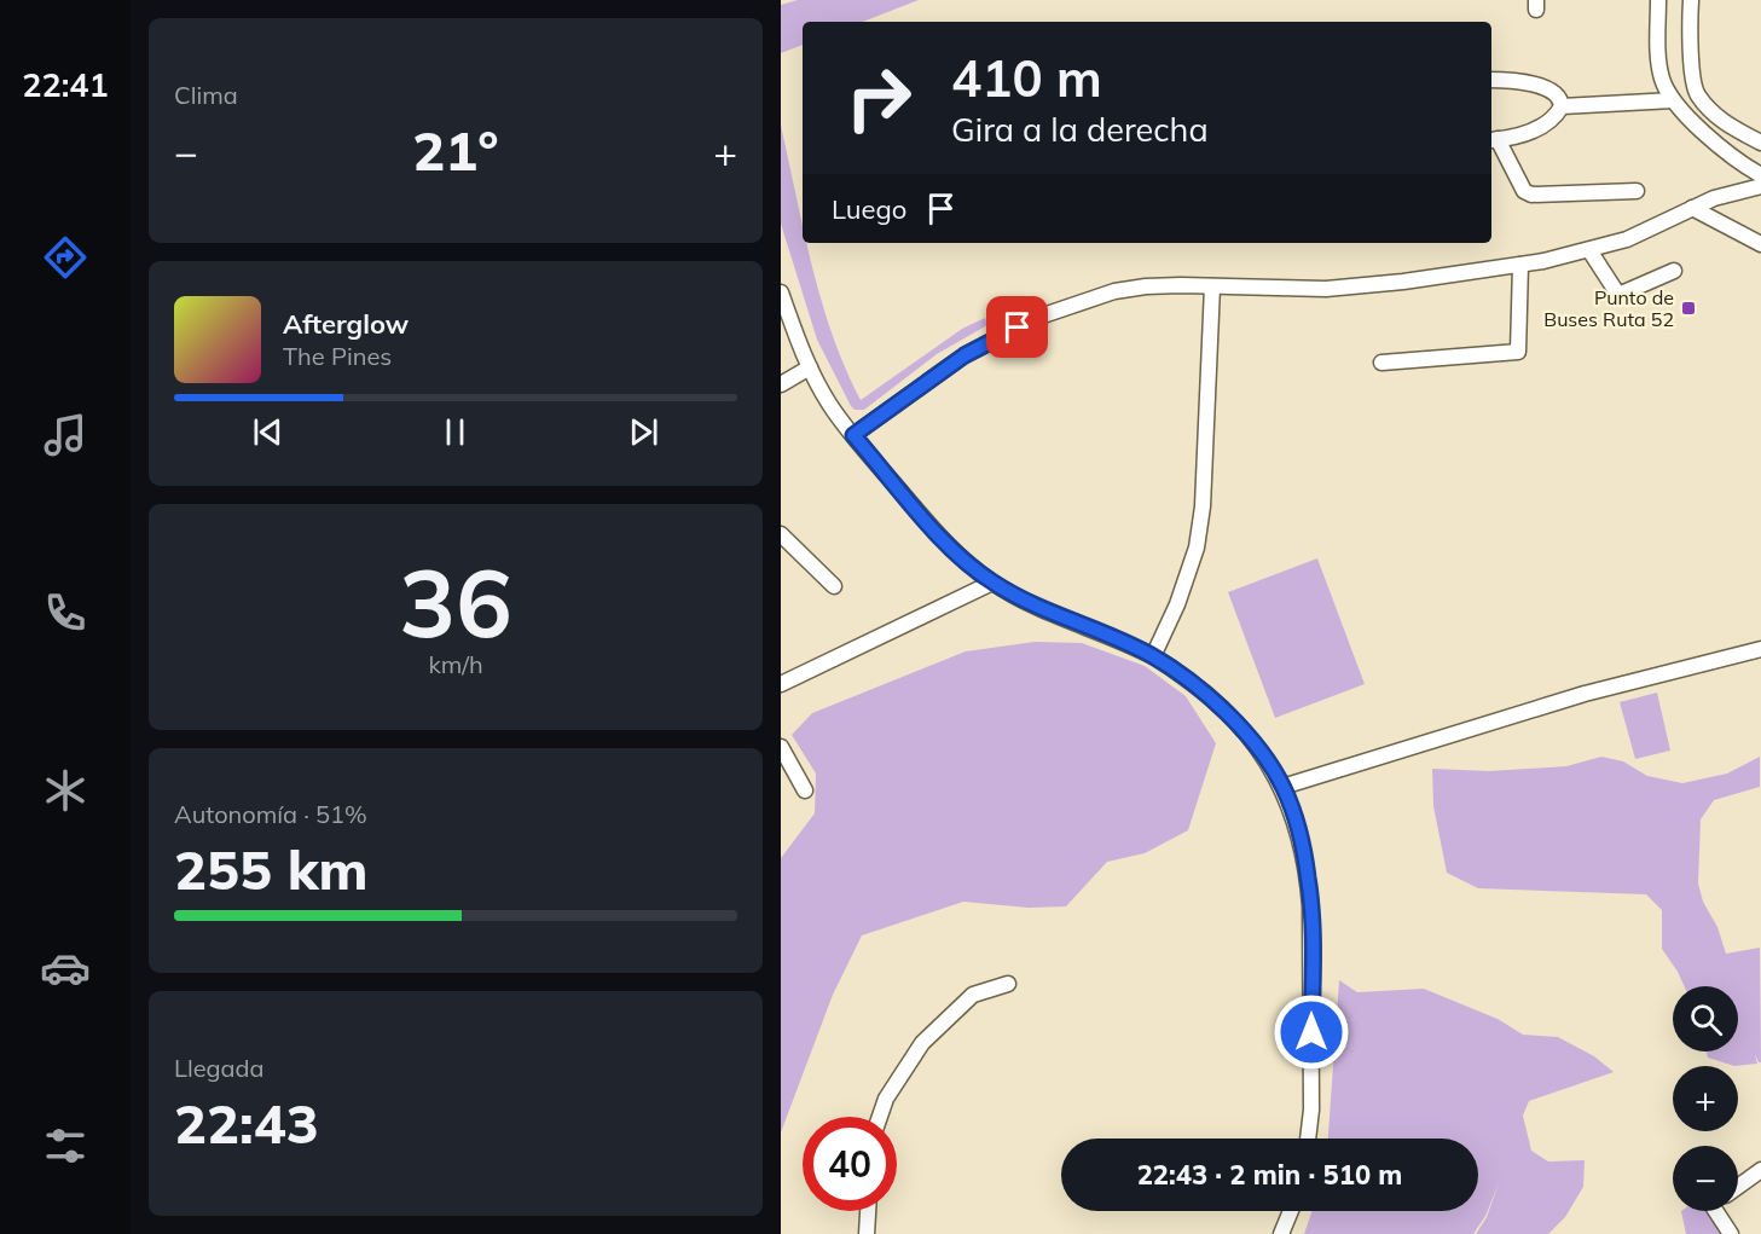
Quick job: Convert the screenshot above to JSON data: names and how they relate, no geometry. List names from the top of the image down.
{
  "places": {
    "transit": ["Punto de Buses Ruta 52"]
  },
  "page": {
    "tabs": "22:41",
    "tile": [
      "Clima",
      ["36", "km/h"],
      ["Autonomía · 51%", "255 km"],
      ["Llegada", "22:43"]
    ],
    "turn": ["410 m", "Gira a la derecha"],
    "heat": ["−", "21°", "+"],
    "then": "Luego",
    "song": ["Afterglow", "The Pines"],
    "map_buttons": ["+", "−"],
    "limit": "40",
    "trip": "22:43 · 2 min · 510 m"
  }
}
